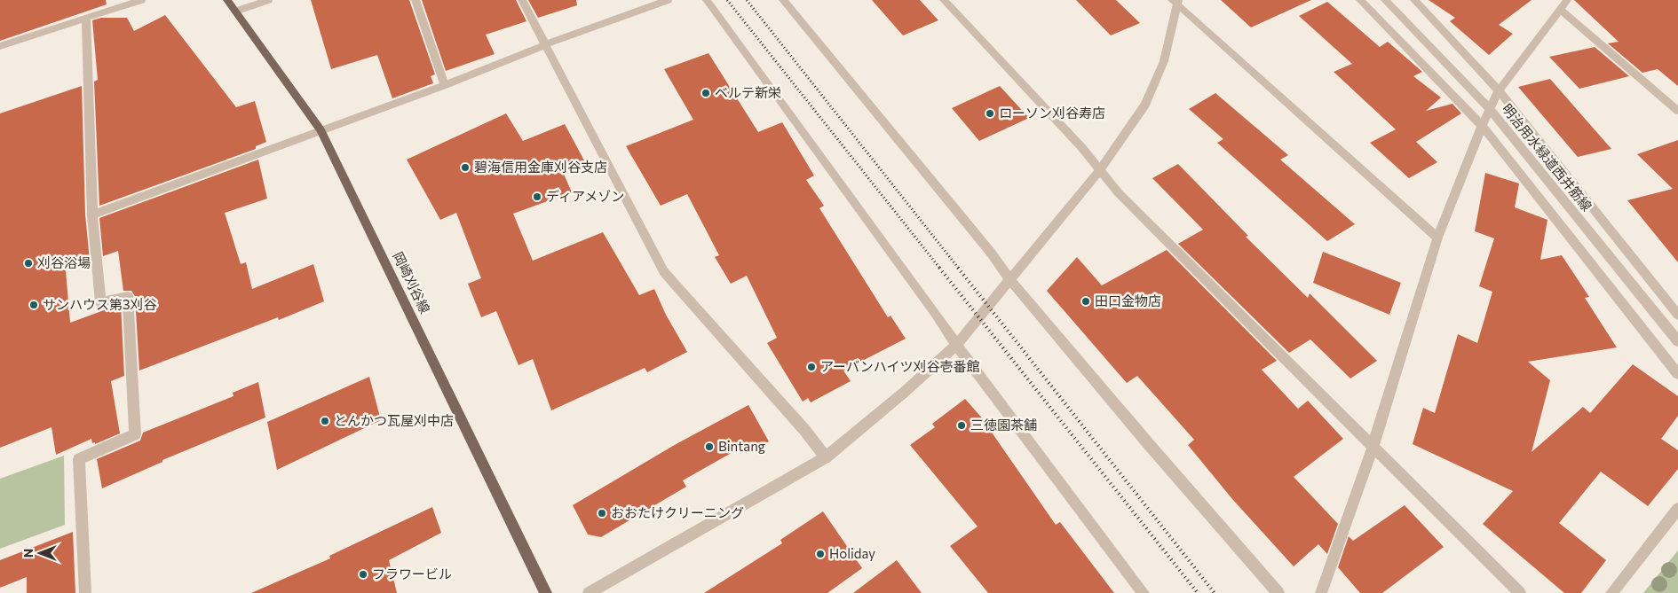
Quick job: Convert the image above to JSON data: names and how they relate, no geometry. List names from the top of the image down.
{
  "streets": {
    "main road": ["岡崎刈谷線"],
    "street": ["明治用水緑道西井筋線"]
  },
  "places": [
    "ベルテ新栄",
    "ローソン刈谷寿店",
    "碧海信用金庫刈谷支店",
    "ディアメゾン",
    "刈谷浴場",
    "田口金物店",
    "サンハウス第3刈谷",
    "アーバンハイツ刈谷壱番館",
    "とんかつ瓦屋刈中店",
    "三徳園茶舗",
    "Bintang",
    "おおたけクリーニング",
    "Holiday",
    "フラワービル"
  ],
  "north": "left"
}
